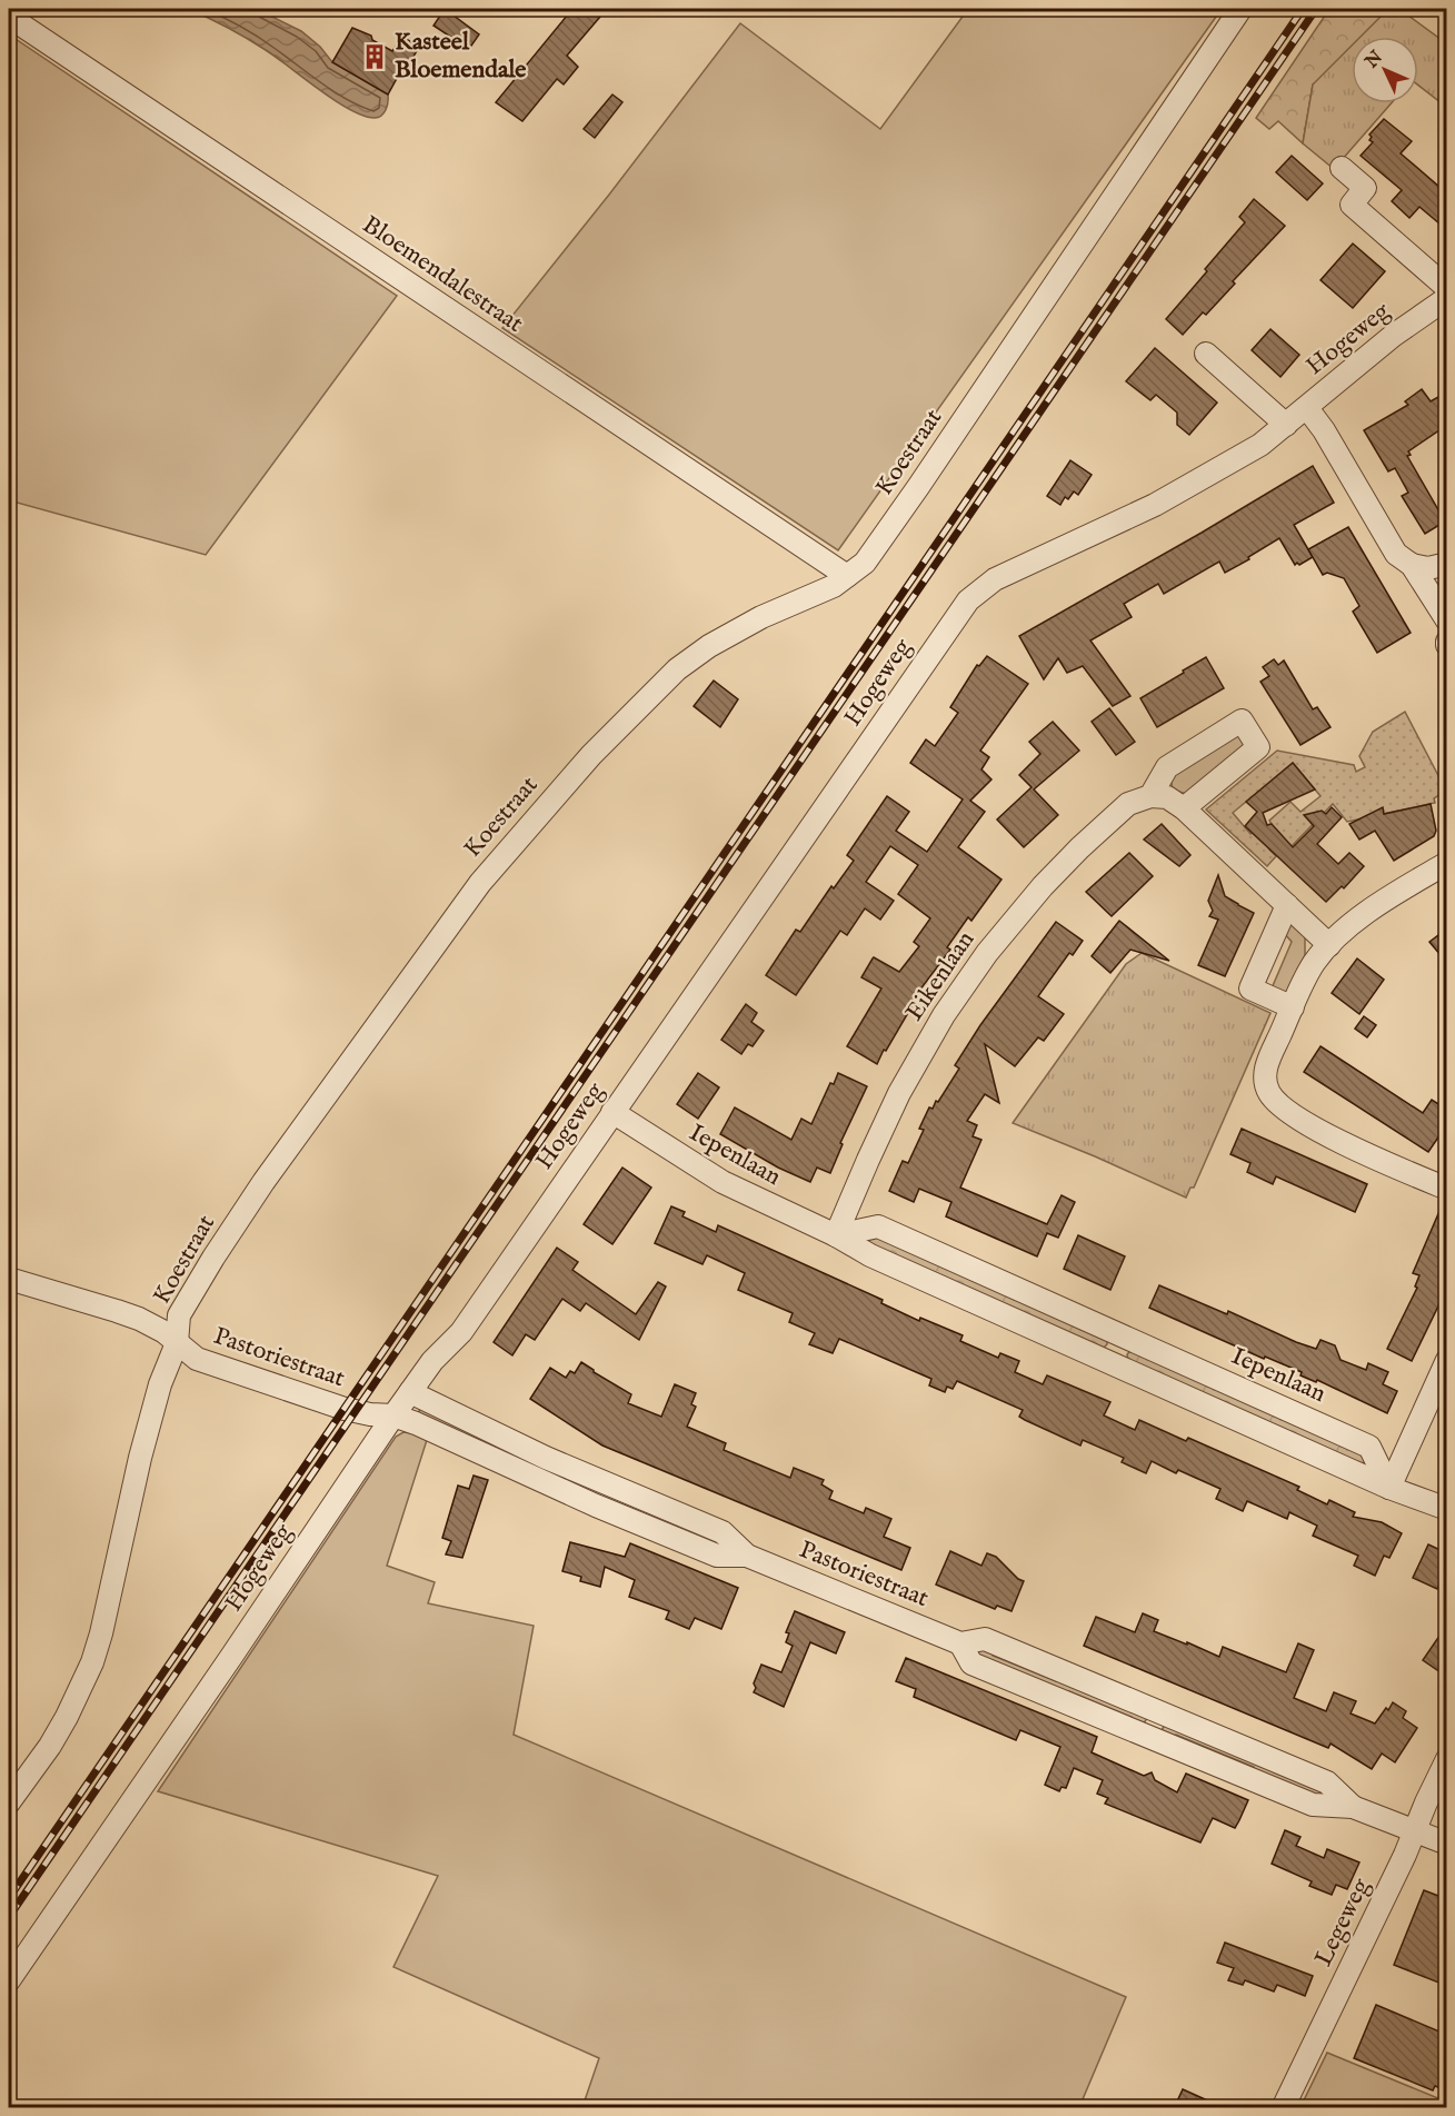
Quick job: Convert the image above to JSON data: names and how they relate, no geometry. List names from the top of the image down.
{
  "streets": {
    "street": [
      "Bloemendalestraat",
      "Hogeweg",
      "Koestraat",
      "Eikenlaan",
      "Iepenlaan",
      "Pastoriestraat",
      "Legeweg"
    ]
  },
  "crossings": [
    ["Bloemendalestraat", "Koestraat"],
    ["Hogeweg", "Iepenlaan"],
    ["Hogeweg", "Pastoriestraat"],
    ["Koestraat", "Pastoriestraat"],
    ["Eikenlaan", "Iepenlaan"],
    ["Pastoriestraat", "Legeweg"]
  ],
  "places": {
    "building": ["Kasteel Bloemendale"]
  },
  "north": "top left"
}
